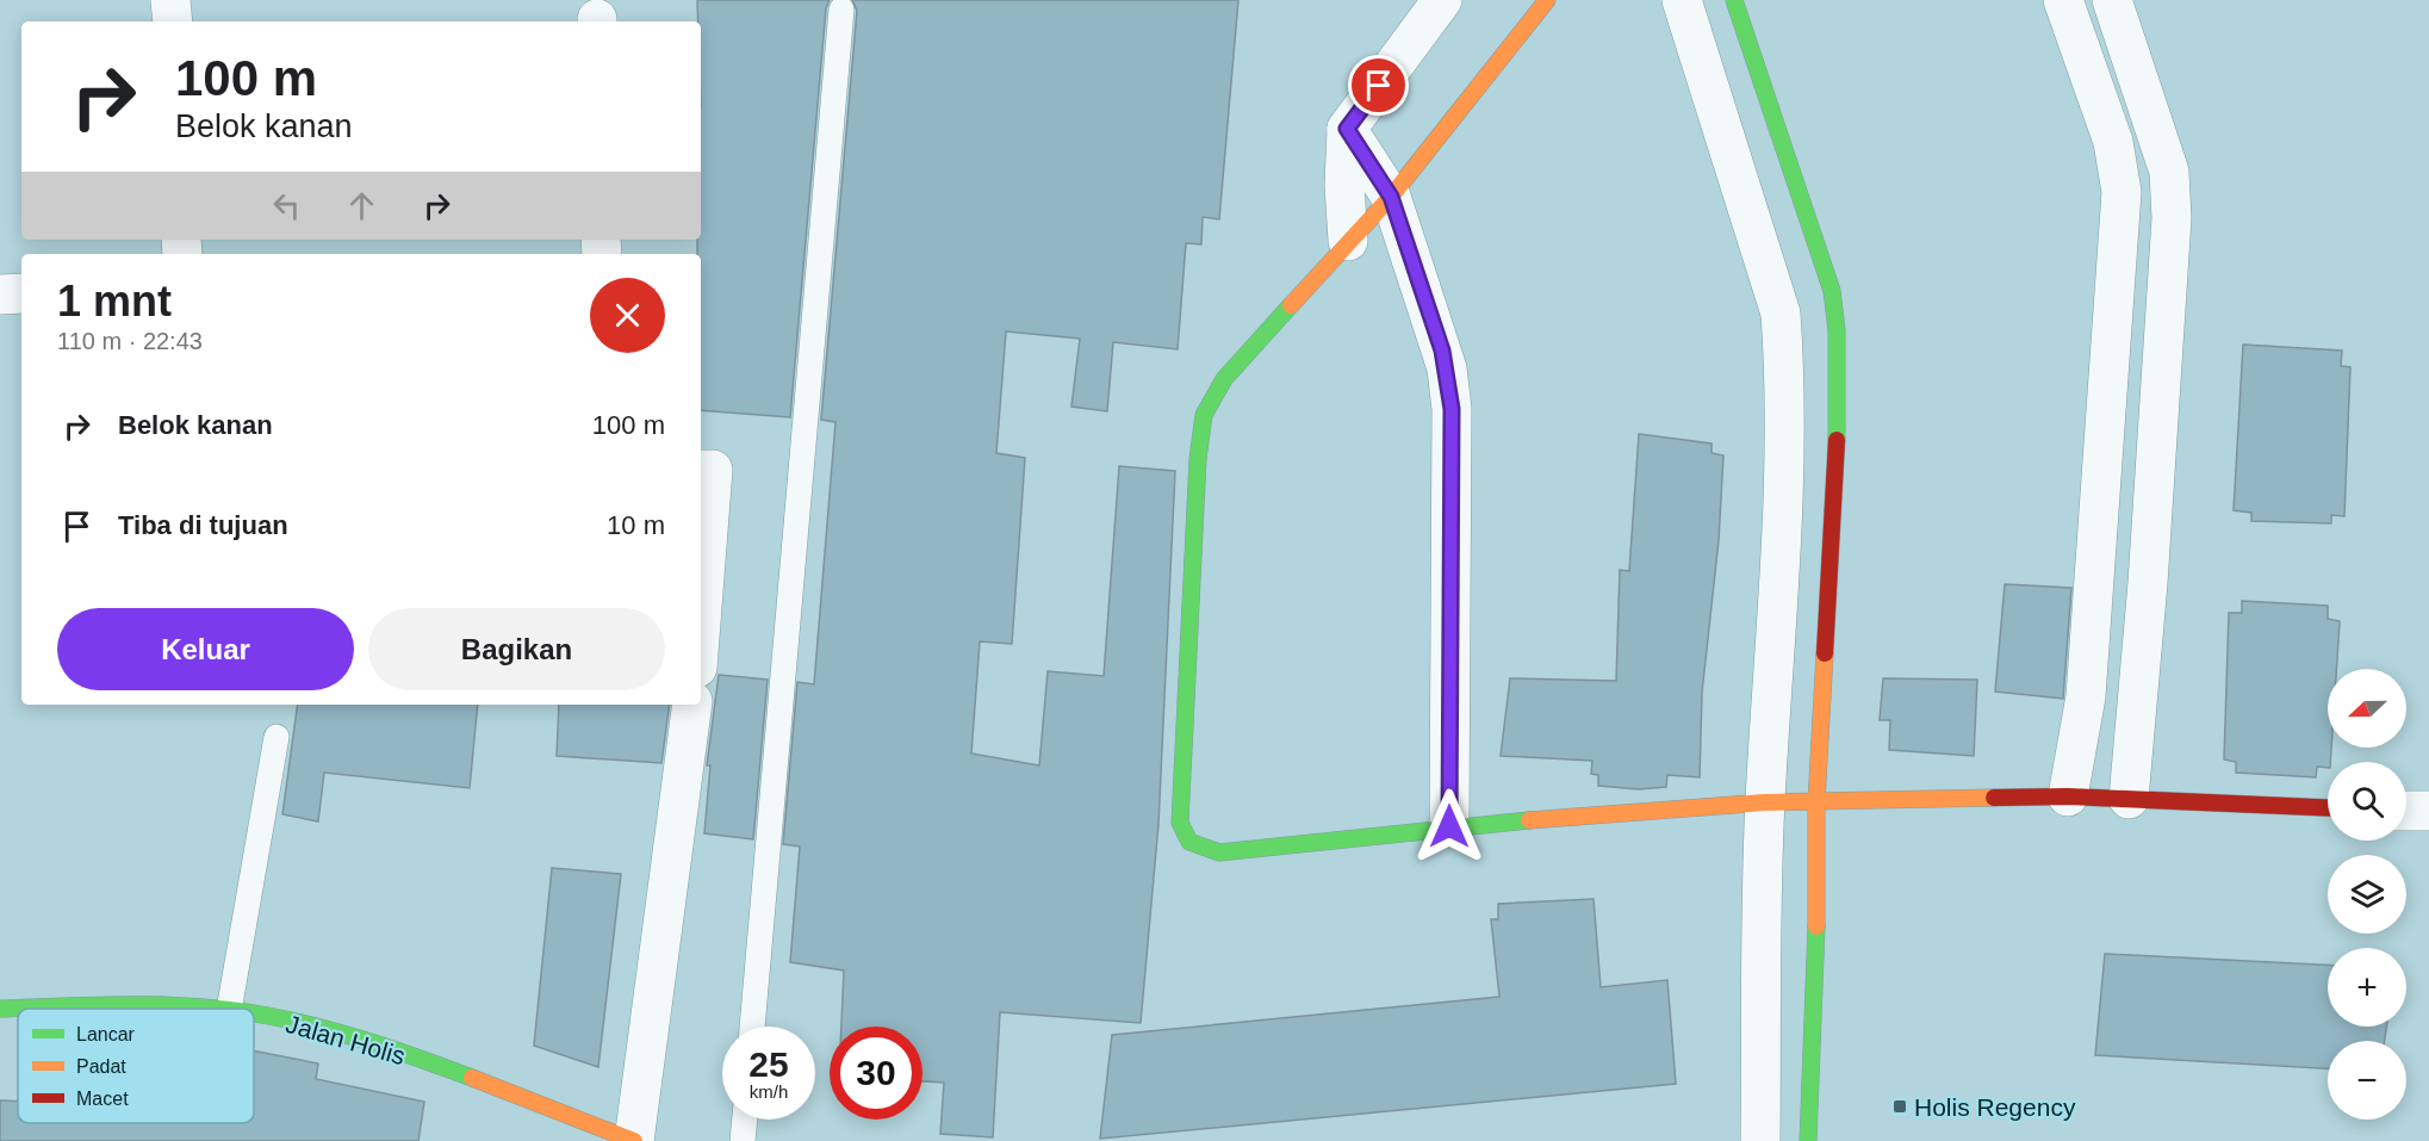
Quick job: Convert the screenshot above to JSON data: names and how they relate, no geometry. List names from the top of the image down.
{
  "streets": {
    "street": ["Jalan Holis"]
  },
  "places": {
    "transit": ["Holis Regency"]
  },
  "legend": ["Lancar", "Padat", "Macet"],
  "north": "left",
  "page": {
    "turn": ["100 m", "Belok kanan"],
    "heading": ["1 mnt", "110 m · 22:43"],
    "list": [
      {
        "name": "Belok kanan",
        "value": "100 m"
      },
      {
        "name": "Tiba di tujuan",
        "value": "10 m"
      }
    ],
    "buttons": ["Keluar", "Bagikan"],
    "map_buttons": ["+", "−"],
    "speed": "25 km/h",
    "limit": "30"
  }
}
